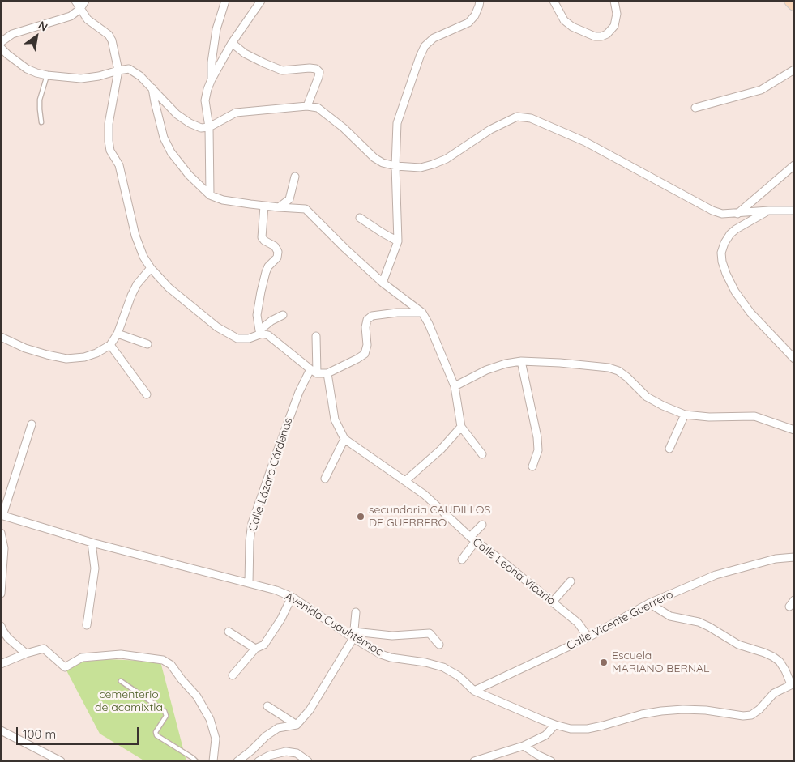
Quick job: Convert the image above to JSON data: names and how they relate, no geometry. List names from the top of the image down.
{
  "streets": {
    "street": [
      "Calle Lázaro Cárdenas",
      "Calle Leona Vicario",
      "Calle Vicente Guerrero",
      "Avenida Cuauhtémoc"
    ]
  },
  "crossings": [
    ["Calle Lázaro Cárdenas", "Avenida Cuauhtémoc"],
    ["Calle Leona Vicario", "Calle Vicente Guerrero"],
    ["Calle Vicente Guerrero", "Avenida Cuauhtémoc"]
  ],
  "parks": ["cementerio de acamixtla"],
  "places": ["secundaria CAUDILLOS DE GUERRERO", "Escuela MARIANO BERNAL"],
  "scale_bar": "100 m",
  "north": "top right"
}
